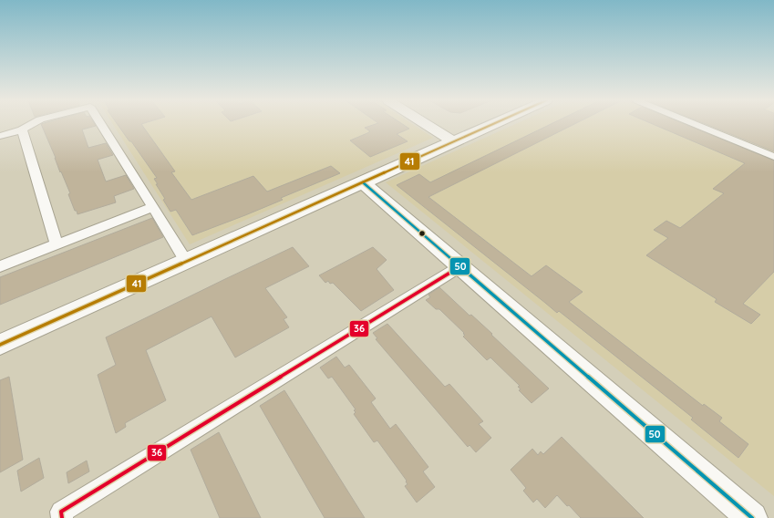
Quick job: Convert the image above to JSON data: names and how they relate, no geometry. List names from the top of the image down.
{
  "lines": ["transit line 41", "transit line 50", "transit line 36"]
}
